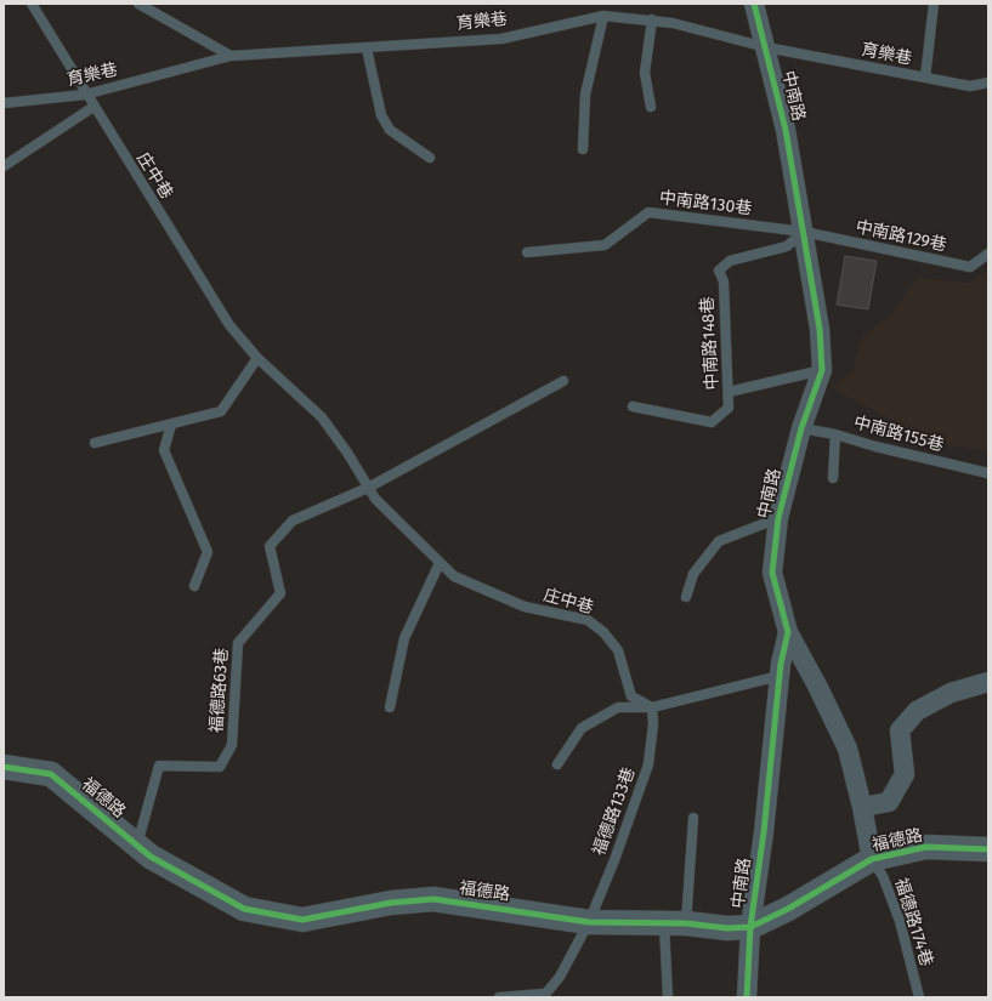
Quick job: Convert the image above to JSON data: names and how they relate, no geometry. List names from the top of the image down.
{
  "streets": {
    "street": ["中南路", "福德路"],
    "lane": [
      "育樂巷",
      "庄中巷",
      "中南路130巷",
      "中南路129巷",
      "中南路148巷",
      "中南路155巷",
      "福德路63巷",
      "福德路133巷",
      "福德路174巷"
    ]
  },
  "crossings": [
    ["育樂巷", "中南路"],
    ["育樂巷", "庄中巷"],
    ["中南路", "中南路130巷"],
    ["中南路", "中南路129巷"],
    ["中南路", "中南路148巷"],
    ["中南路", "中南路155巷"],
    ["中南路", "福德路"],
    ["庄中巷", "福德路63巷"],
    ["庄中巷", "福德路133巷"],
    ["中南路130巷", "中南路129巷"],
    ["中南路130巷", "中南路148巷"],
    ["中南路129巷", "中南路148巷"],
    ["福德路63巷", "福德路"],
    ["福德路", "福德路133巷"],
    ["福德路", "福德路174巷"]
  ]
}
